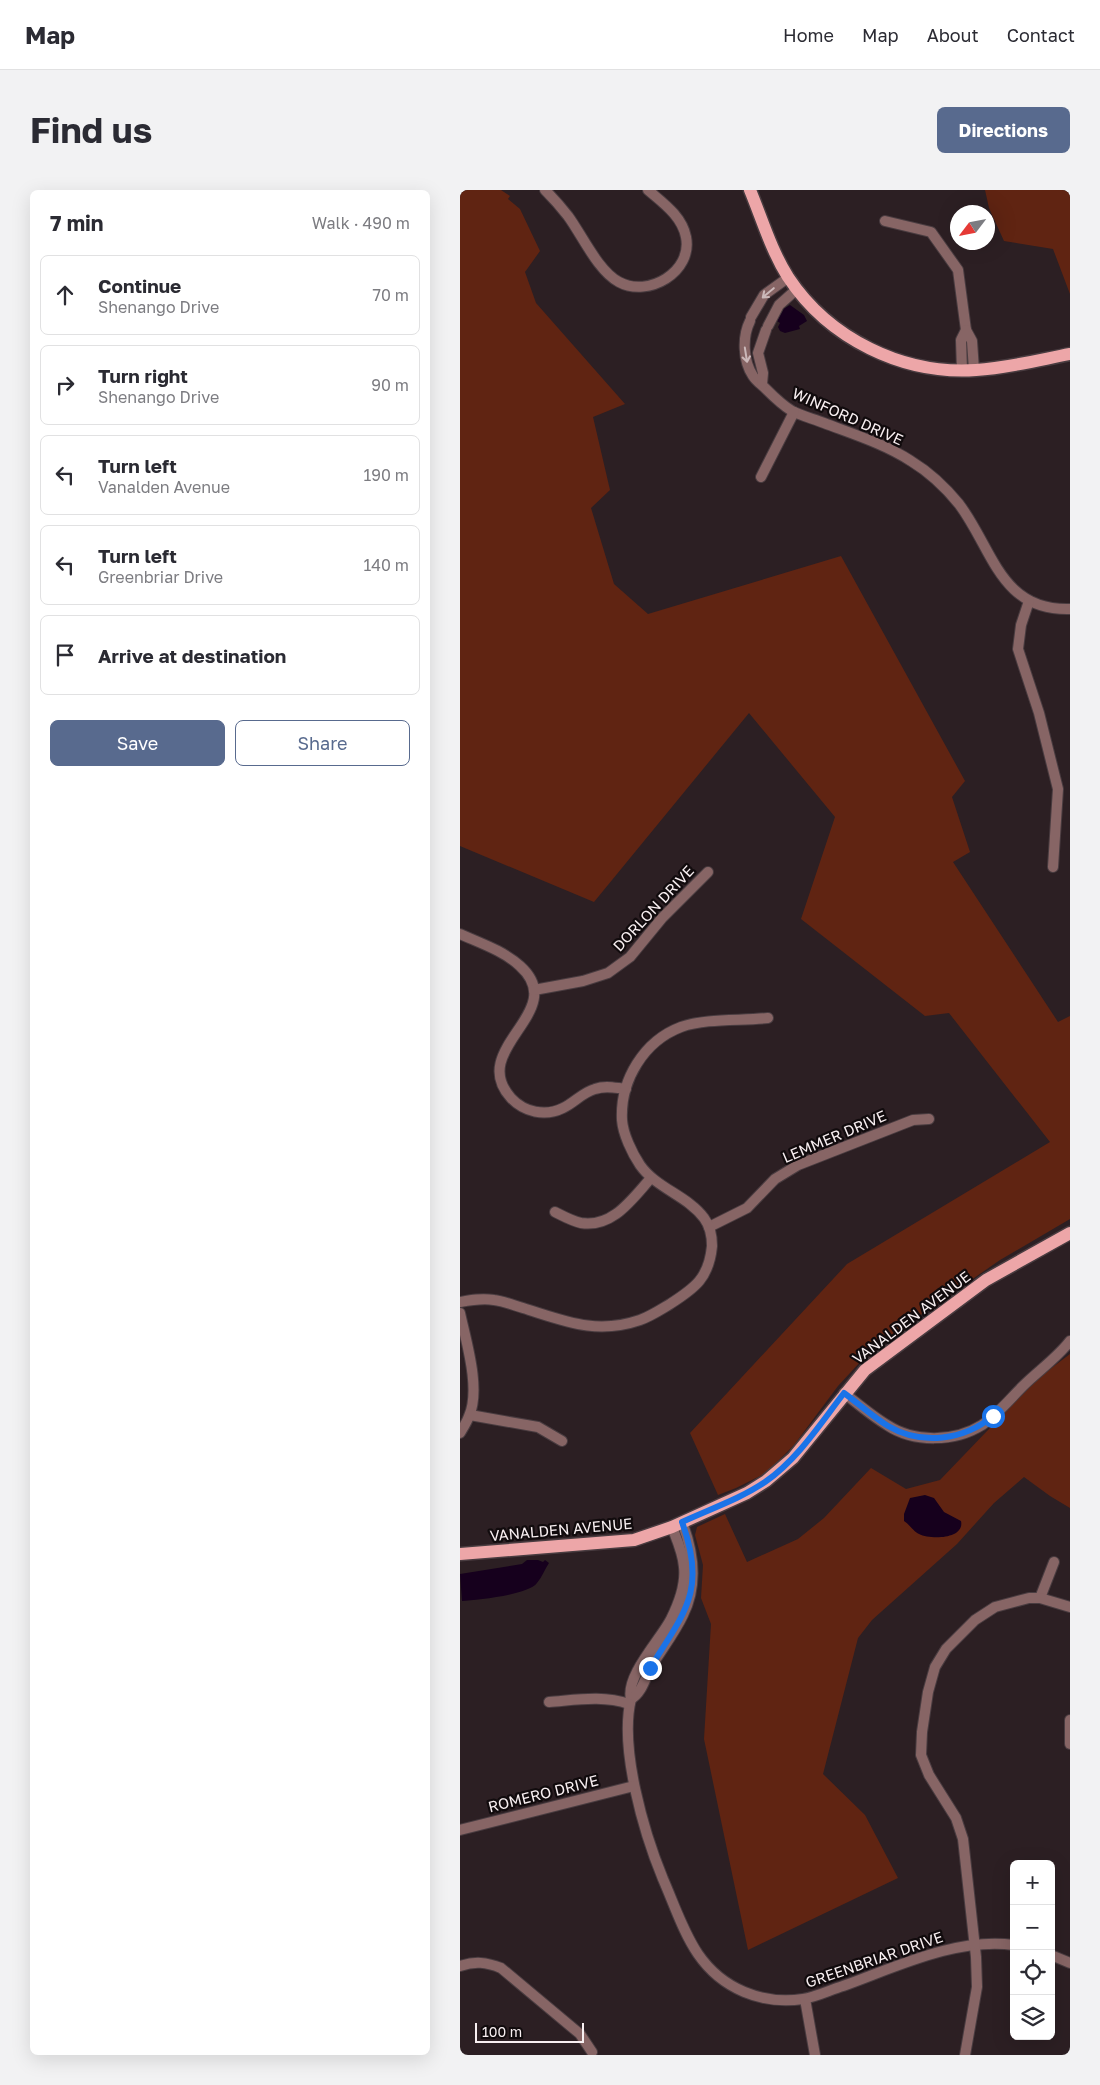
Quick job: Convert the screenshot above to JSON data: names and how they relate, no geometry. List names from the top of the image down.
{
  "streets": {
    "main road": ["VANALDEN AVENUE"],
    "street": [
      "WINFORD DRIVE",
      "DORLON DRIVE",
      "LEMMER DRIVE",
      "ROMERO DRIVE",
      "GREENBRIAR DRIVE"
    ]
  },
  "crossings": [
    ["ROMERO DRIVE", "GREENBRIAR DRIVE"]
  ],
  "scale_bar": "100 m",
  "north": "bottom left",
  "page": {
    "header": "Map",
    "nav": [
      "Home",
      "Map",
      "About",
      "Contact"
    ],
    "buttons": [
      "Directions",
      ["Save", "Share"]
    ],
    "title": "Find us",
    "heading": ["7 min", "Walk · 490 m"],
    "list": [
      ["Continue", "Shenango Drive", "70 m"],
      ["Turn right", "Shenango Drive", "90 m"],
      ["Turn left", "Vanalden Avenue", "190 m"],
      ["Turn left", "Greenbriar Drive", "140 m"],
      "Arrive at destination"
    ],
    "map_buttons": ["+", "−"],
    "scale": "100 m"
  }
}
